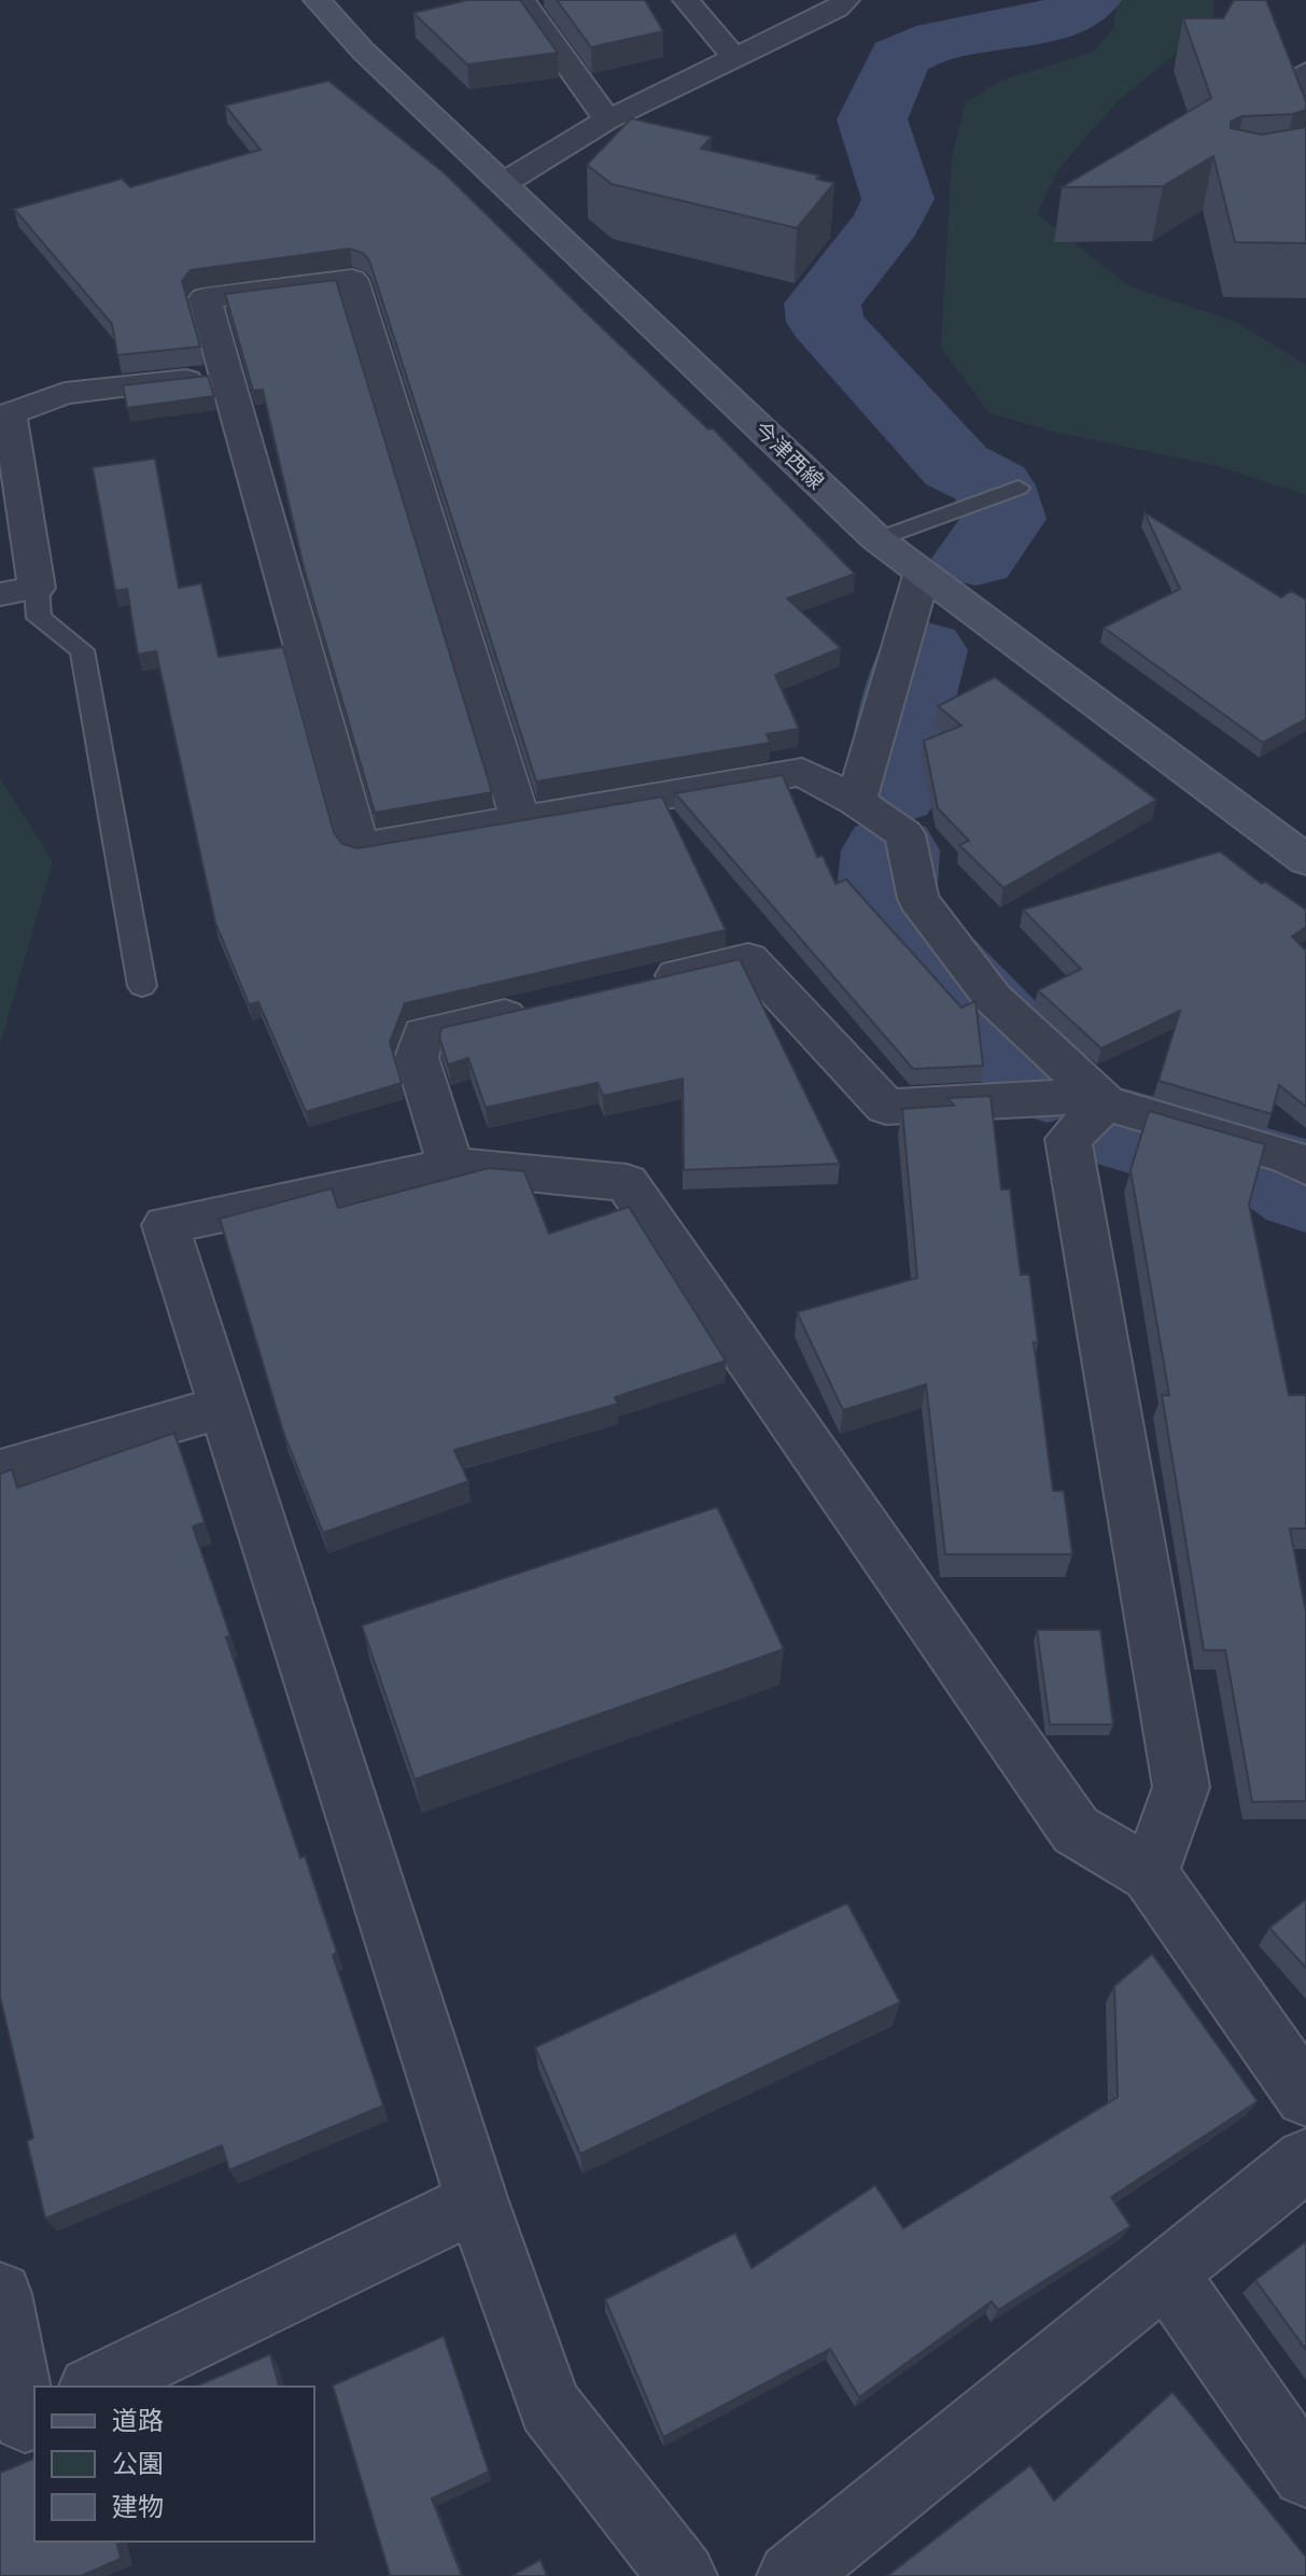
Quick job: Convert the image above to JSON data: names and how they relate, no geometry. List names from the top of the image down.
{
  "streets": {
    "street": ["今津西線"]
  },
  "legend": ["道路", "公園", "建物"]
}
